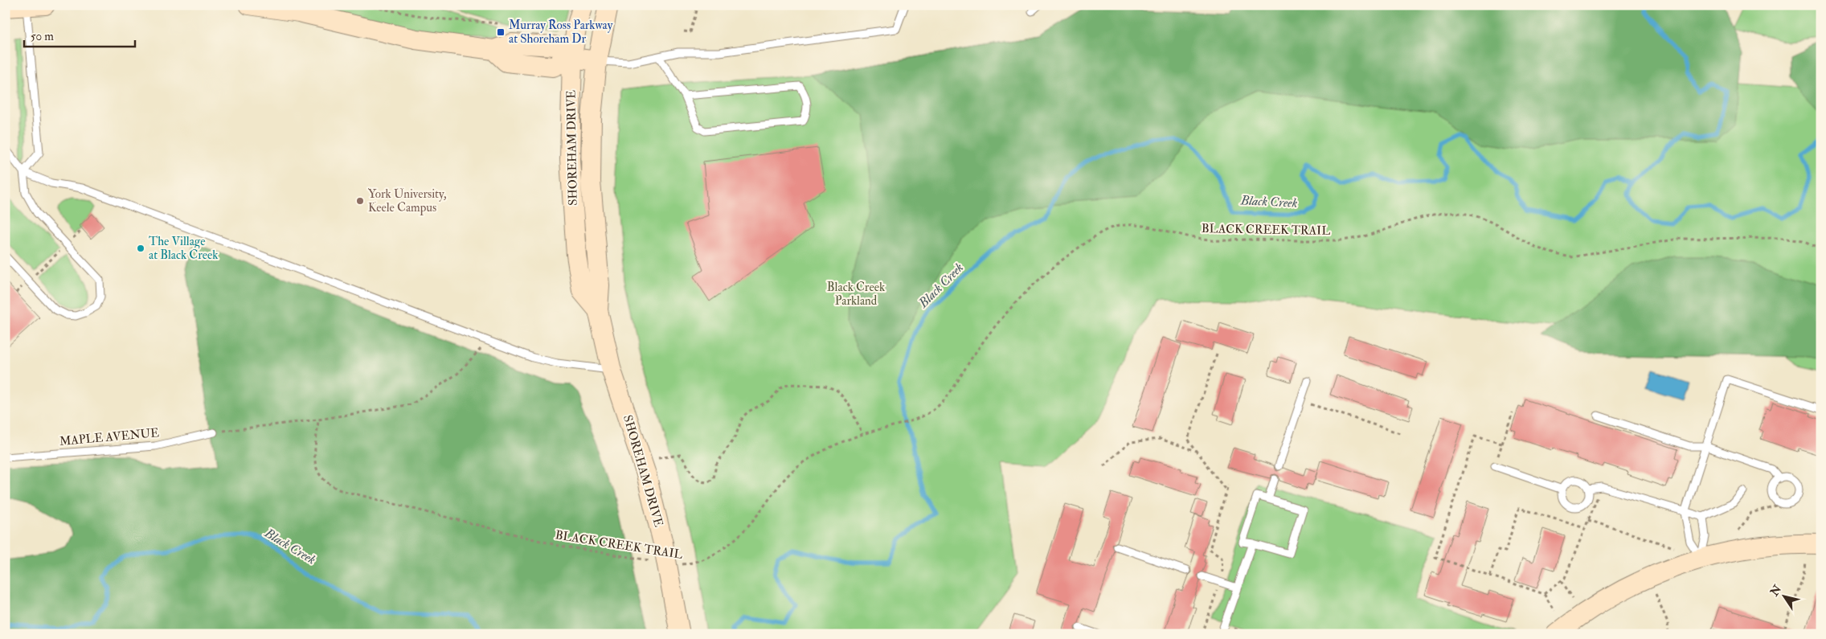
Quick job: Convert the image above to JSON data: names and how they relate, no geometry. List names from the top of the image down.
{
  "streets": {
    "street": ["SHOREHAM DRIVE"],
    "lane": ["MAPLE AVENUE"],
    "path": ["BLACK CREEK TRAIL"]
  },
  "water": ["Black Creek"],
  "parks": ["Black Creek Parkland"],
  "places": {
    "transit": ["Murray Ross Parkway at Shoreham Dr"],
    "other": ["York University, Keele Campus", "The Village at Black Creek"]
  },
  "scale_bar": "50 m",
  "north": "top left"
}
